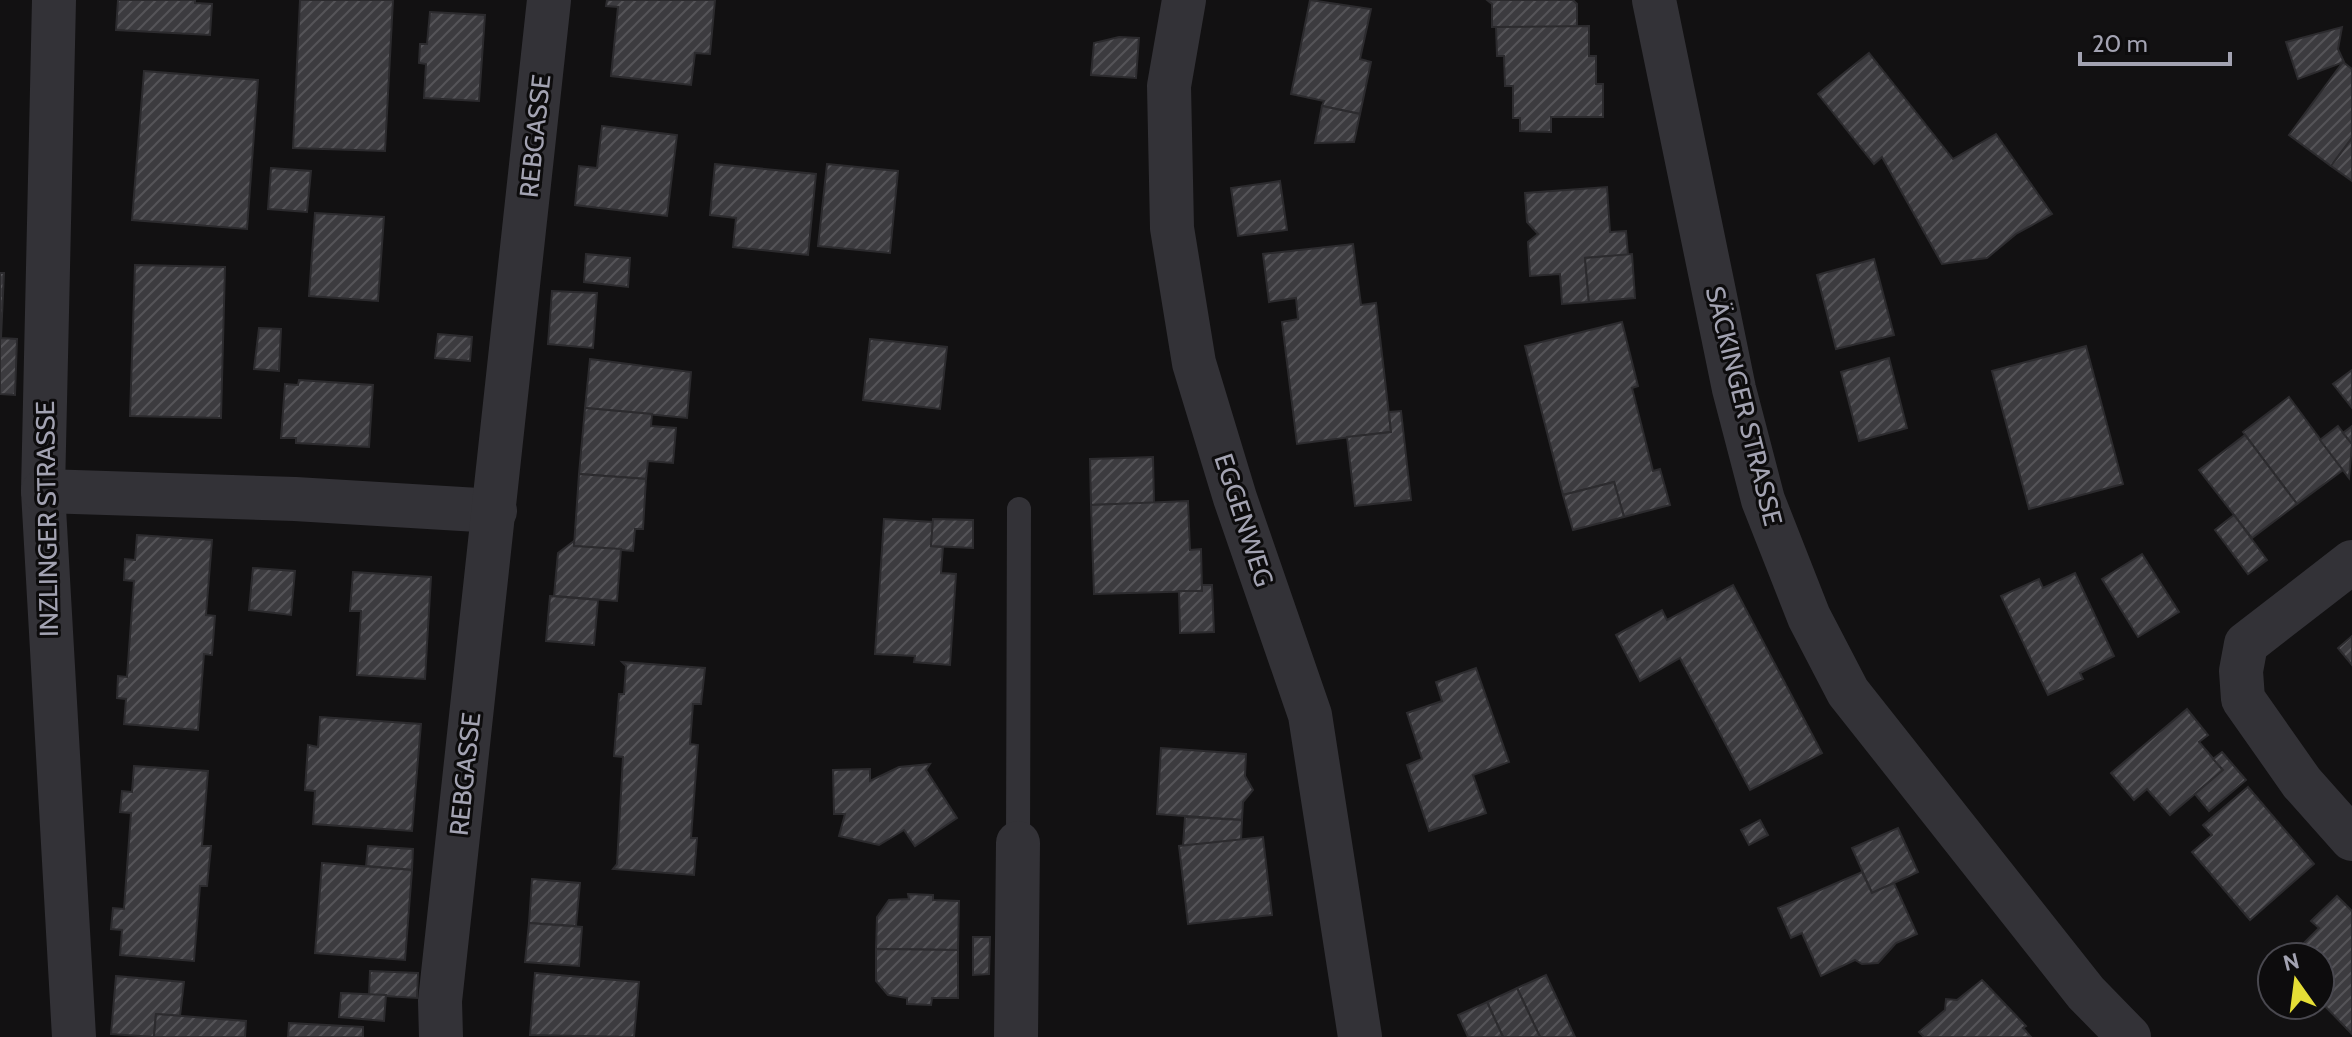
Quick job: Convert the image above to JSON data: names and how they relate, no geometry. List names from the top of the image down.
{
  "streets": {
    "street": [
      "REBGASSE",
      "SÄCKINGER STRASSE",
      "INZLINGER STRASSE",
      "EGGENWEG"
    ]
  },
  "scale_bar": "20 m",
  "north": "top"
}
